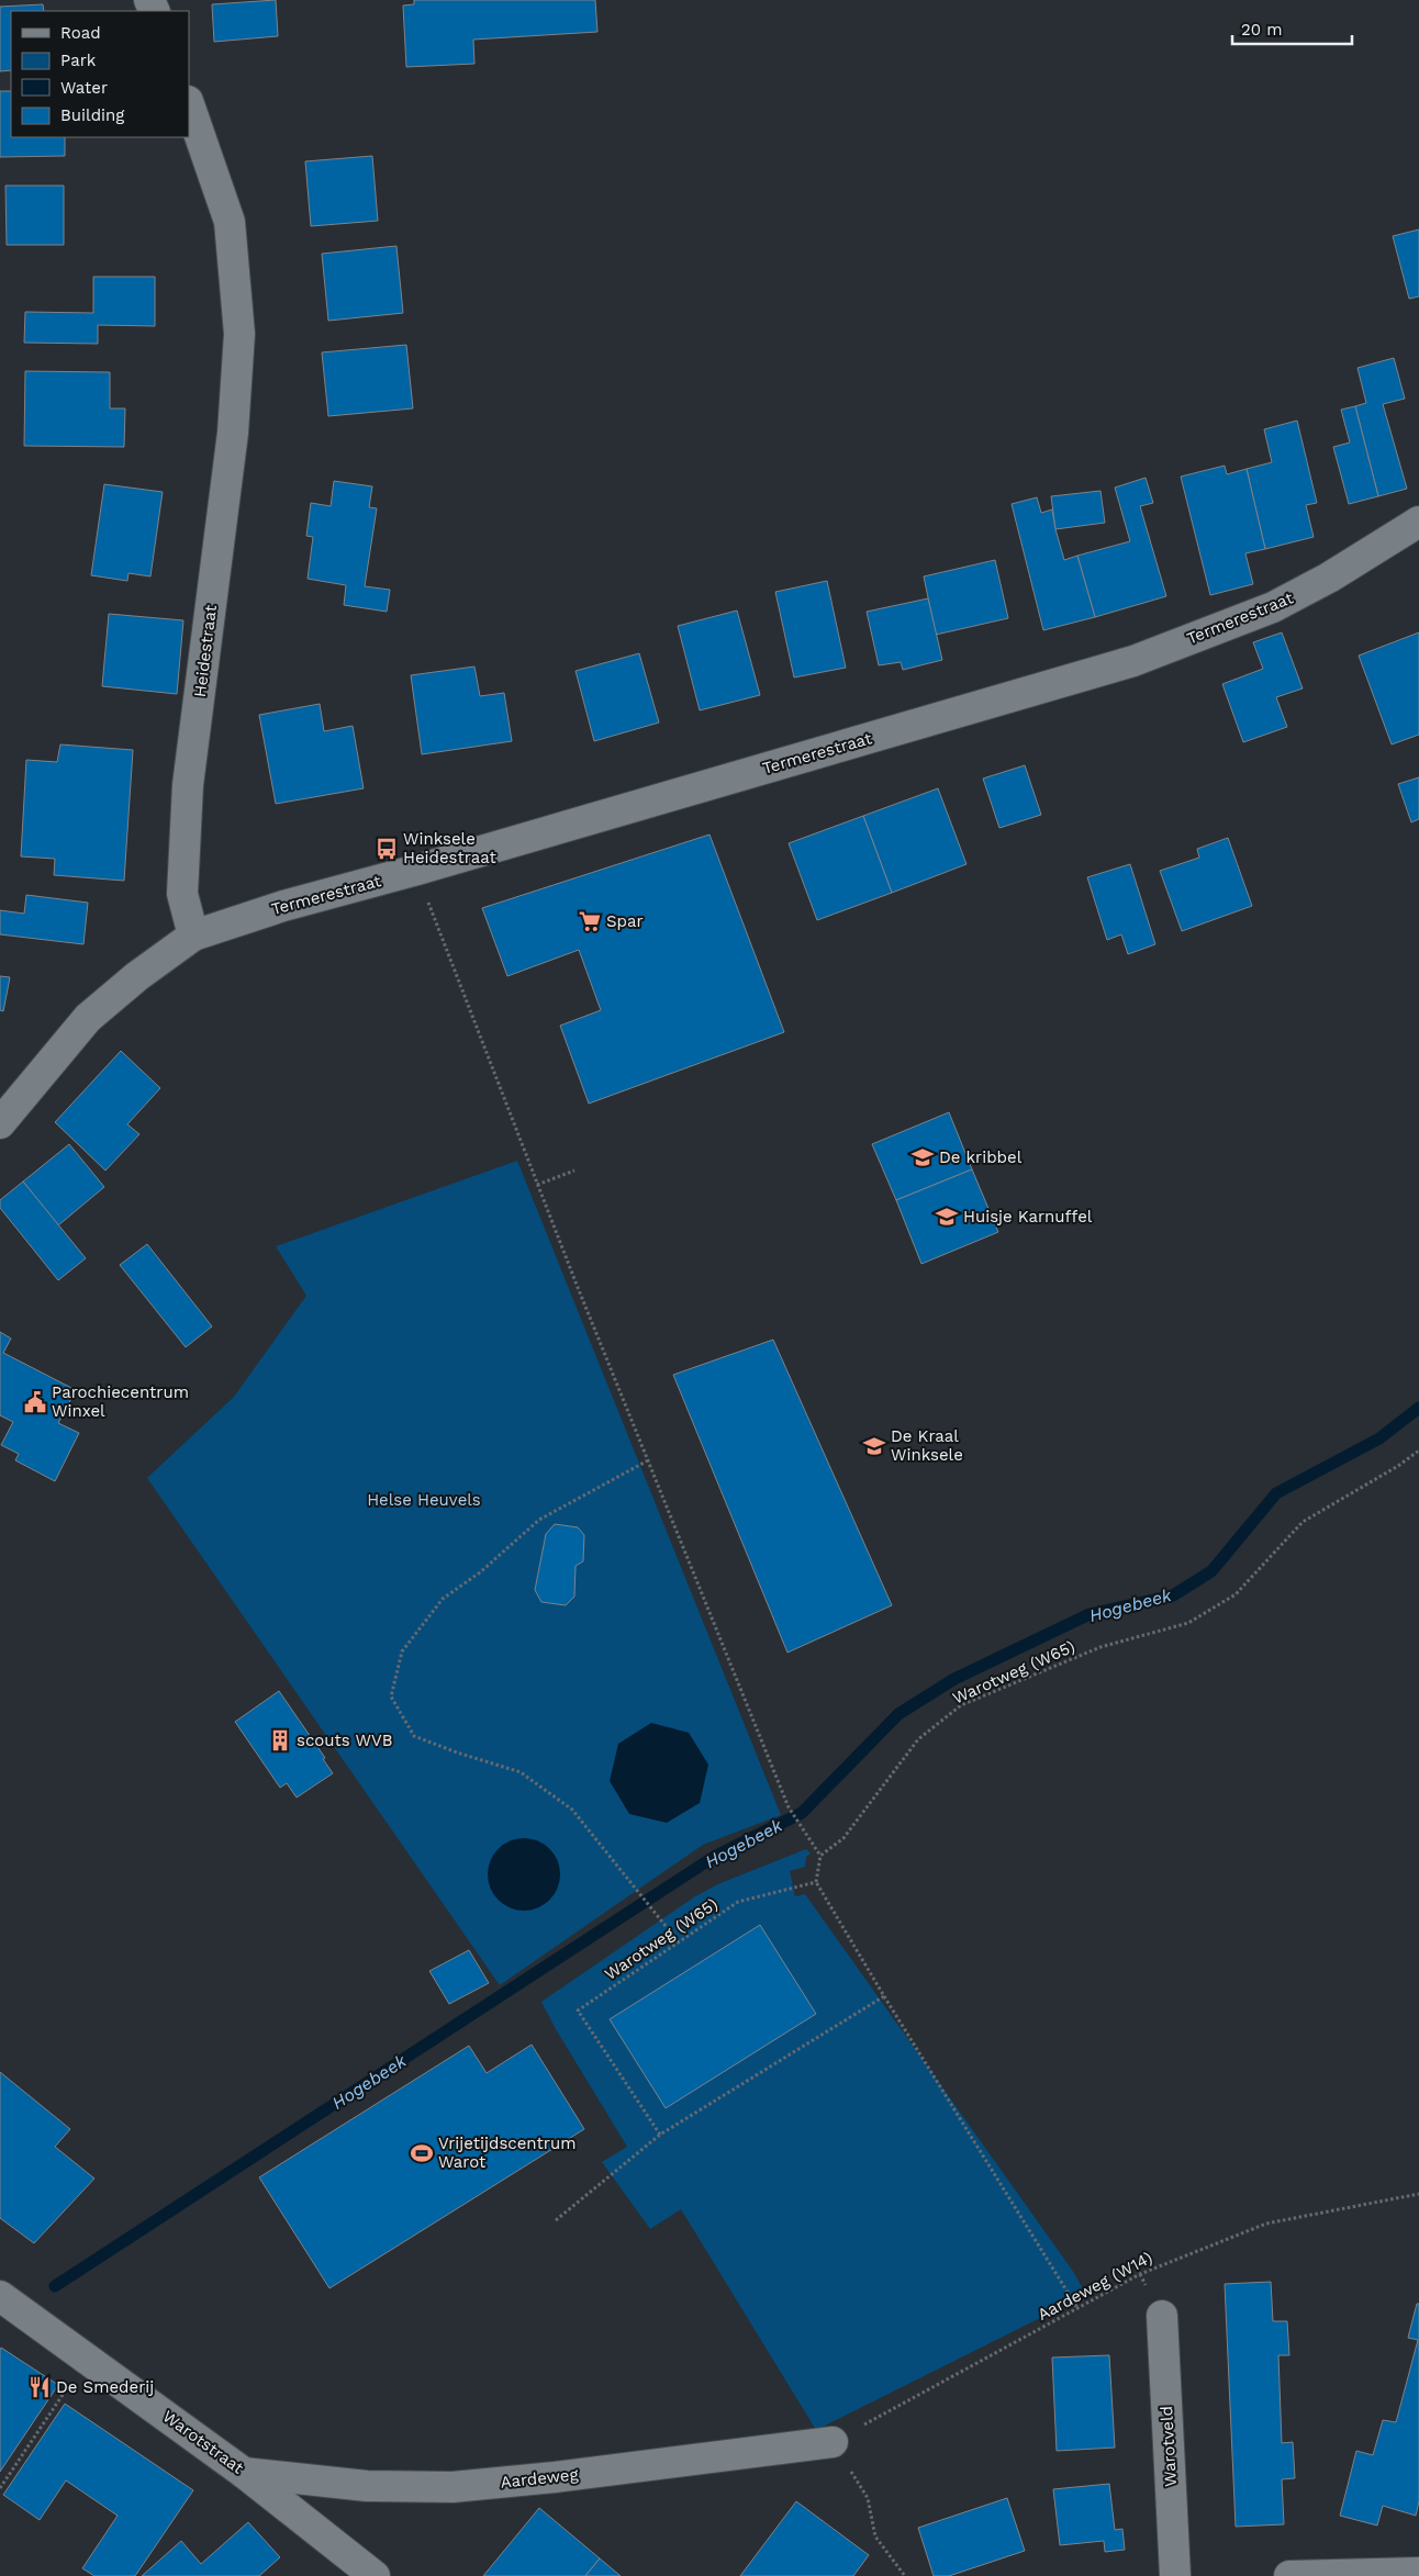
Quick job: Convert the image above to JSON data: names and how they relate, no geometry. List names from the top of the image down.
{
  "streets": {
    "street": [
      "Termerestraat",
      "Heidestraat",
      "Warotstraat",
      "Warotveld",
      "Aardeweg"
    ],
    "path": ["Warotweg (W65)", "Aardeweg (W14)"]
  },
  "crossings": [
    ["Termerestraat", "Heidestraat"],
    ["Aardeweg (W14)", "Aardeweg"],
    ["Warotstraat", "Aardeweg"]
  ],
  "water": ["Hogebeek"],
  "parks": ["Helse Heuvels"],
  "places": {
    "bus stop": ["Winksele Heidestraat"],
    "supermarket": ["Spar"],
    "school or university": ["De kribbel", "Huisje Karnuffel", "De Kraal Winksele"],
    "public building": ["Parochiecentrum Winxel"],
    "building": ["scouts WVB"],
    "sports": ["Vrijetijdscentrum Warot"],
    "restaurant": ["De Smederij"]
  },
  "legend": [
    "Road",
    "Park",
    "Water",
    "Building"
  ],
  "scale_bar": "20 m"
}
